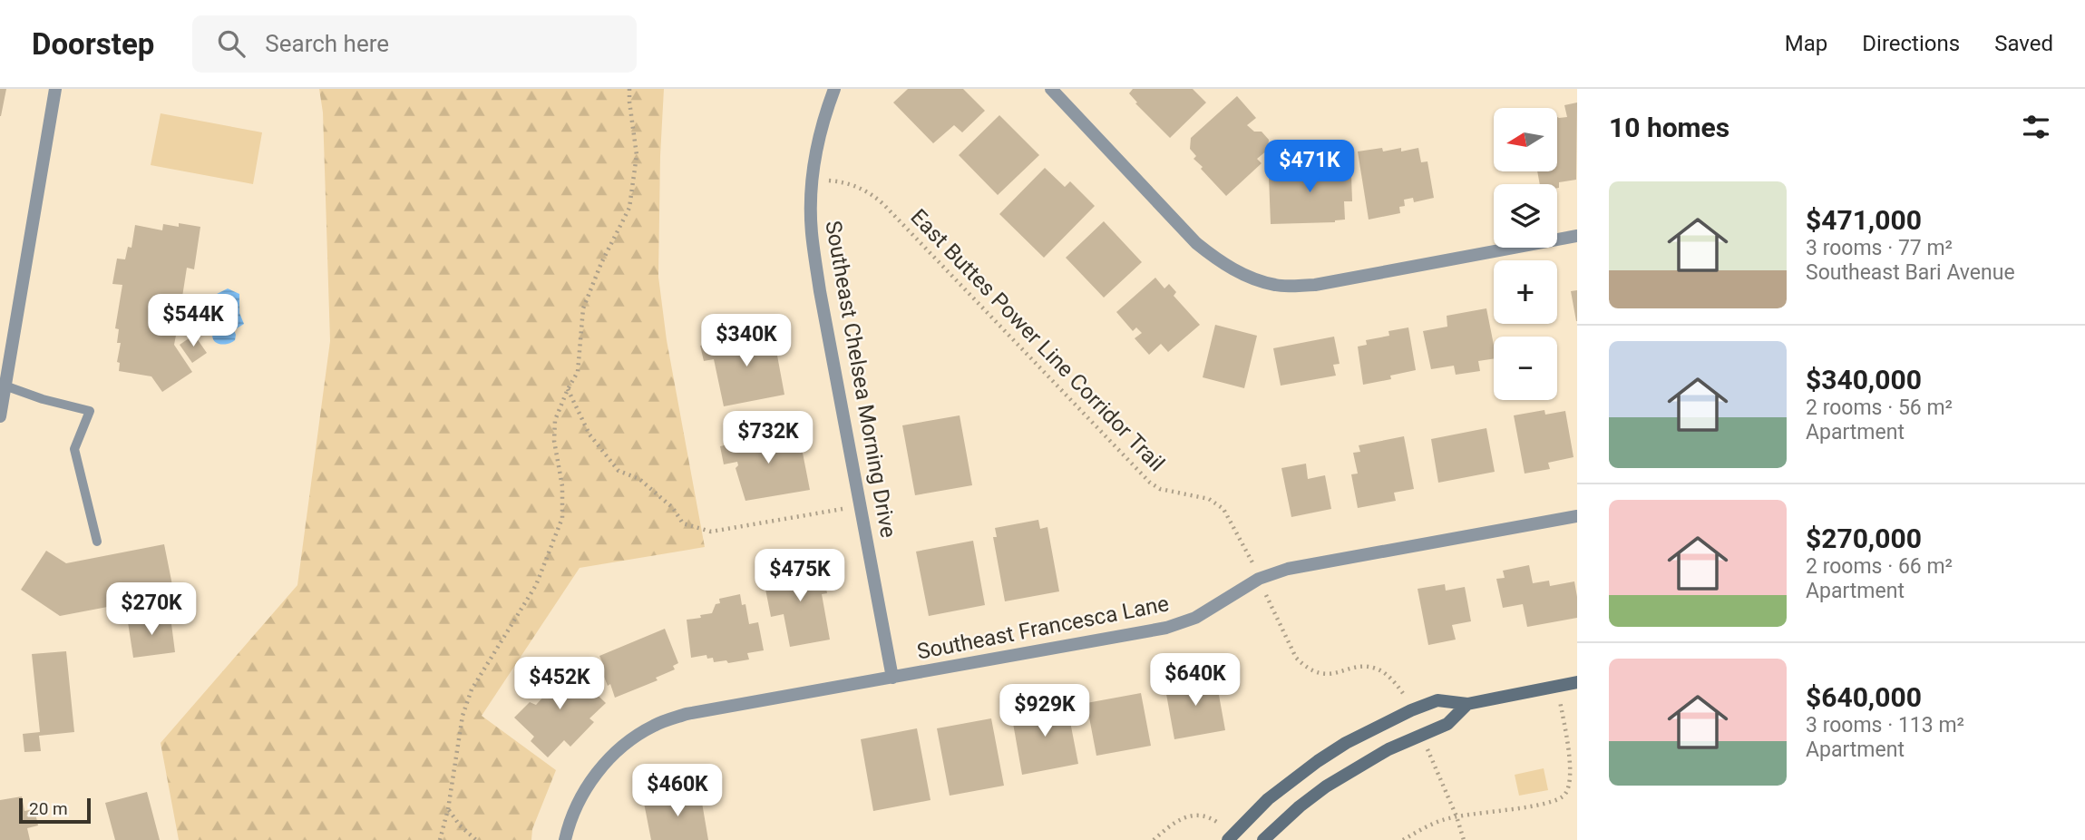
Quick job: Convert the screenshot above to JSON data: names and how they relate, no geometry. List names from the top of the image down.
{
  "streets": {
    "street": ["Southeast Chelsea Morning Drive", "Southeast Francesca Lane"],
    "path": ["East Buttes Power Line Corridor Trail"]
  },
  "crossings": [
    ["East Buttes Power Line Corridor Trail", "Southeast Chelsea Morning Drive"],
    ["Southeast Chelsea Morning Drive", "Southeast Francesca Lane"]
  ],
  "scale_bar": "20 m",
  "north": "left",
  "page": {
    "header": "Doorstep",
    "search": "Search here",
    "nav": ["Map", "Directions", "Saved"],
    "heading": "10 homes",
    "map_buttons": ["+", "−"],
    "price": [
      "$471K",
      "$544K",
      "$340K",
      "$732K",
      "$475K",
      "$270K",
      "$640K",
      "$452K",
      "$929K",
      "$460K"
    ],
    "list": [
      {
        "name": "$471,000",
        "note": "3 rooms · 77 m² · Southeast Bari Avenue"
      },
      {
        "name": "$340,000",
        "note": "2 rooms · 56 m² · Apartment"
      },
      {
        "name": "$270,000",
        "note": "2 rooms · 66 m² · Apartment"
      },
      {
        "name": "$640,000",
        "note": "3 rooms · 113 m² · Apartment"
      }
    ],
    "scale": "20 m"
  }
}
